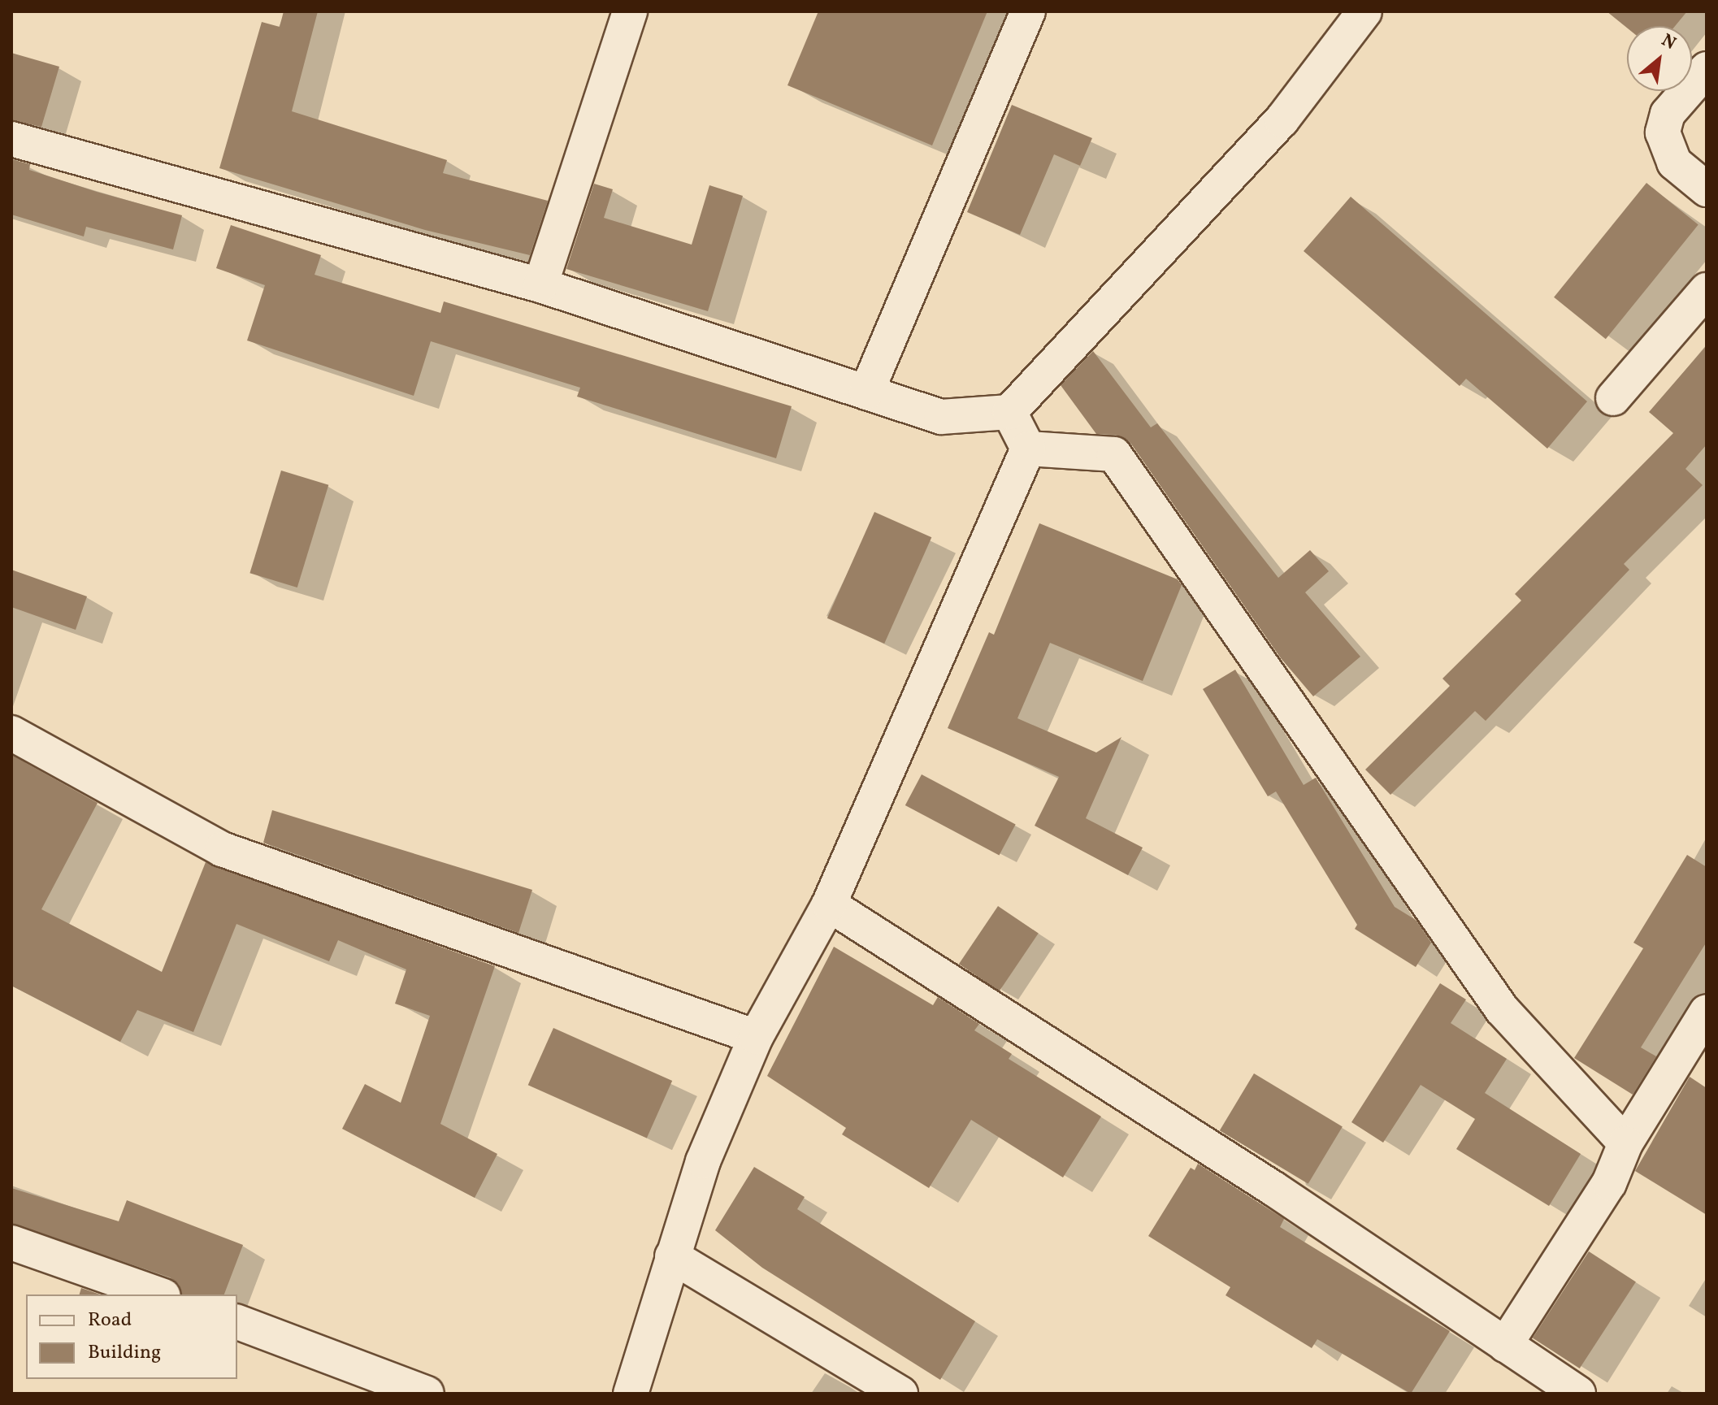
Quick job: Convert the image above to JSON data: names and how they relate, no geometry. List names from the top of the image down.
{
  "legend": ["Road", "Building"],
  "north": "top right"
}
